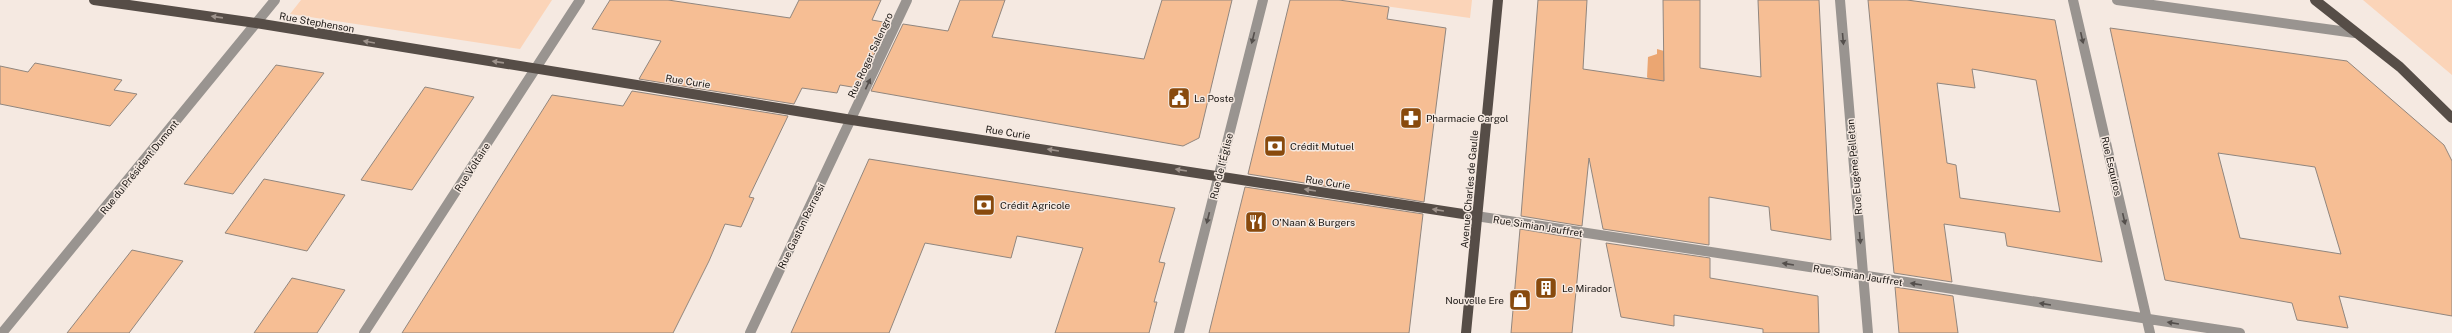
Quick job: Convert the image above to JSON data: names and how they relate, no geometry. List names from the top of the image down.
{
  "streets": {
    "main road": ["Rue Stephenson", "Rue Curie", "Avenue Charles de Gaulle"],
    "street": [
      "Rue Roger Salengro",
      "Rue de l'Église",
      "Rue Esquiros",
      "Rue du Président Dumont",
      "Rue Voltaire",
      "Rue Eugène Pelletan",
      "Rue Gaston Perrassi",
      "Rue Simian Jauffret"
    ]
  },
  "crossings": [
    ["Rue Stephenson", "Rue Curie"],
    ["Rue Stephenson", "Rue du Président Dumont"],
    ["Rue Stephenson", "Rue Voltaire"],
    ["Rue Roger Salengro", "Rue Curie"],
    ["Rue Roger Salengro", "Rue Gaston Perrassi"],
    ["Rue Curie", "Rue de l'Église"],
    ["Rue Curie", "Rue Voltaire"],
    ["Rue Curie", "Avenue Charles de Gaulle"],
    ["Rue Curie", "Rue Gaston Perrassi"],
    ["Rue Curie", "Rue Simian Jauffret"],
    ["Rue Esquiros", "Rue Simian Jauffret"],
    ["Rue Eugène Pelletan", "Rue Simian Jauffret"],
    ["Avenue Charles de Gaulle", "Rue Simian Jauffret"]
  ],
  "one_way": [
    "Rue Stephenson",
    "Rue Roger Salengro",
    "Rue Curie",
    "Rue de l'Église",
    "Rue Esquiros",
    "Rue Eugène Pelletan",
    "Rue Simian Jauffret"
  ],
  "places": {
    "public building": ["La Poste"],
    "pharmacy": ["Pharmacie Cargol"],
    "bank": ["Crédit Mutuel", "Crédit Agricole"],
    "restaurant": ["O'Naan & Burgers"],
    "building": ["Le Mirador"],
    "shop": ["Nouvelle Ere"]
  }
}
